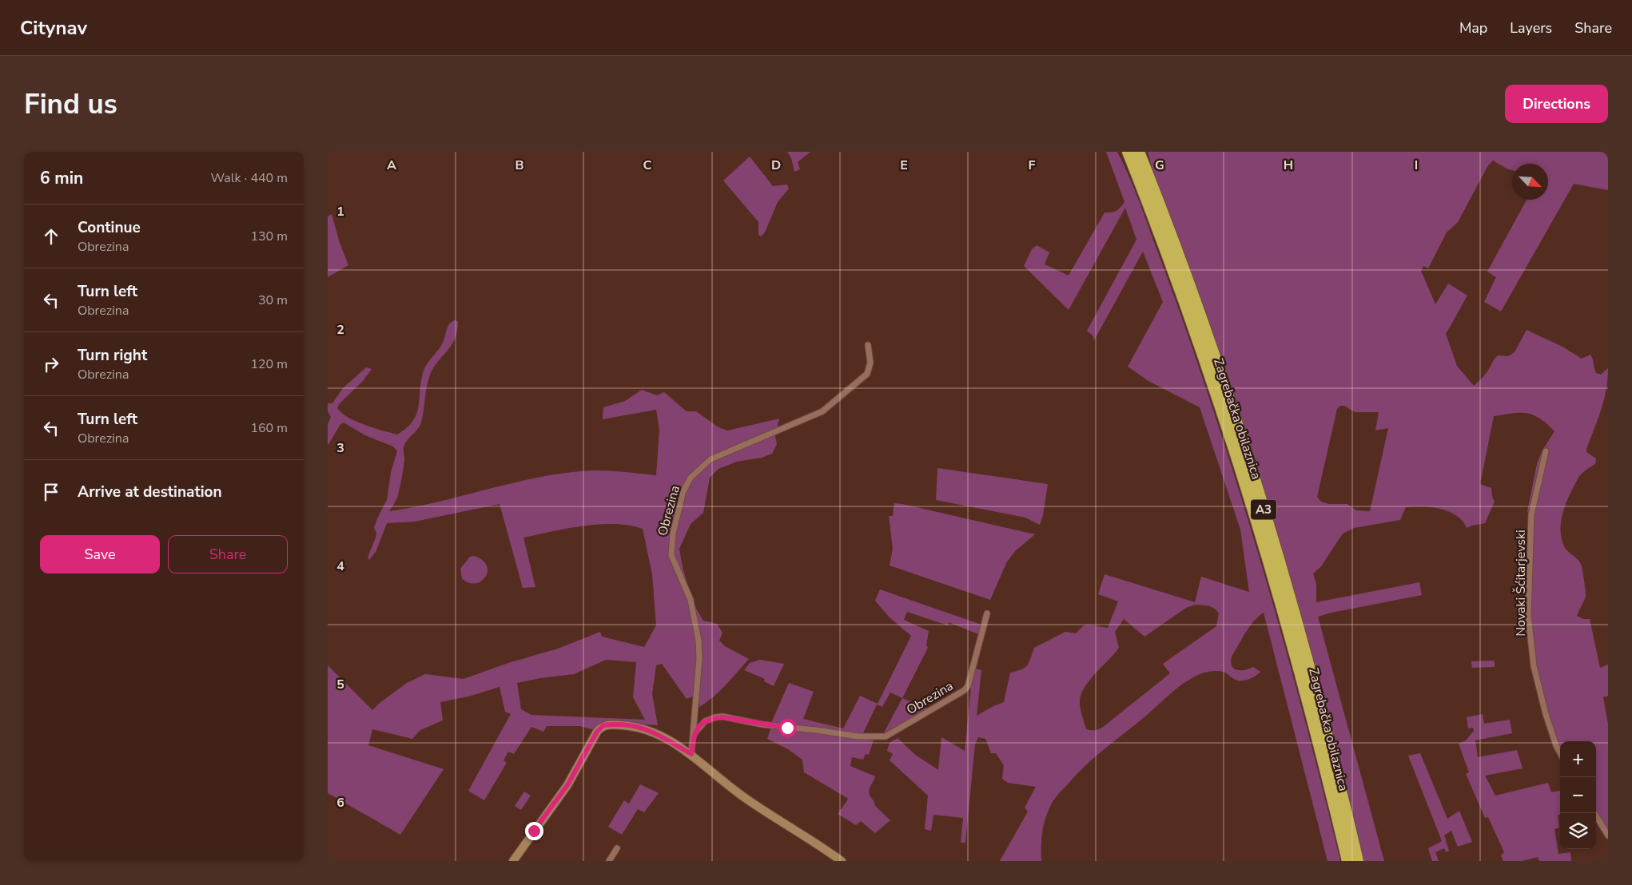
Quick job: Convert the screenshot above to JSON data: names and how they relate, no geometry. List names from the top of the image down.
{
  "streets": {
    "highway": ["Zagrebačka obilaznica", "A3"],
    "street": ["Obrezina", "Novaki Šćitarjevski"]
  },
  "north": "bottom right",
  "page": {
    "header": "Citynav",
    "nav": ["Map", "Layers", "Share"],
    "buttons": [
      "Directions",
      ["Save", "Share"]
    ],
    "title": "Find us",
    "heading": ["6 min", "Walk · 440 m"],
    "list": [
      ["Continue", "Obrezina", "130 m"],
      ["Turn left", "Obrezina", "30 m"],
      ["Turn right", "Obrezina", "120 m"],
      ["Turn left", "Obrezina", "160 m"],
      "Arrive at destination"
    ],
    "map_buttons": ["+", "−"]
  },
  "grid": {
    "columns": [
      "A",
      "B",
      "C",
      "D",
      "E",
      "F",
      "G",
      "H",
      "I"
    ],
    "rows": [
      "1",
      "2",
      "3",
      "4",
      "5",
      "6"
    ]
  }
}
